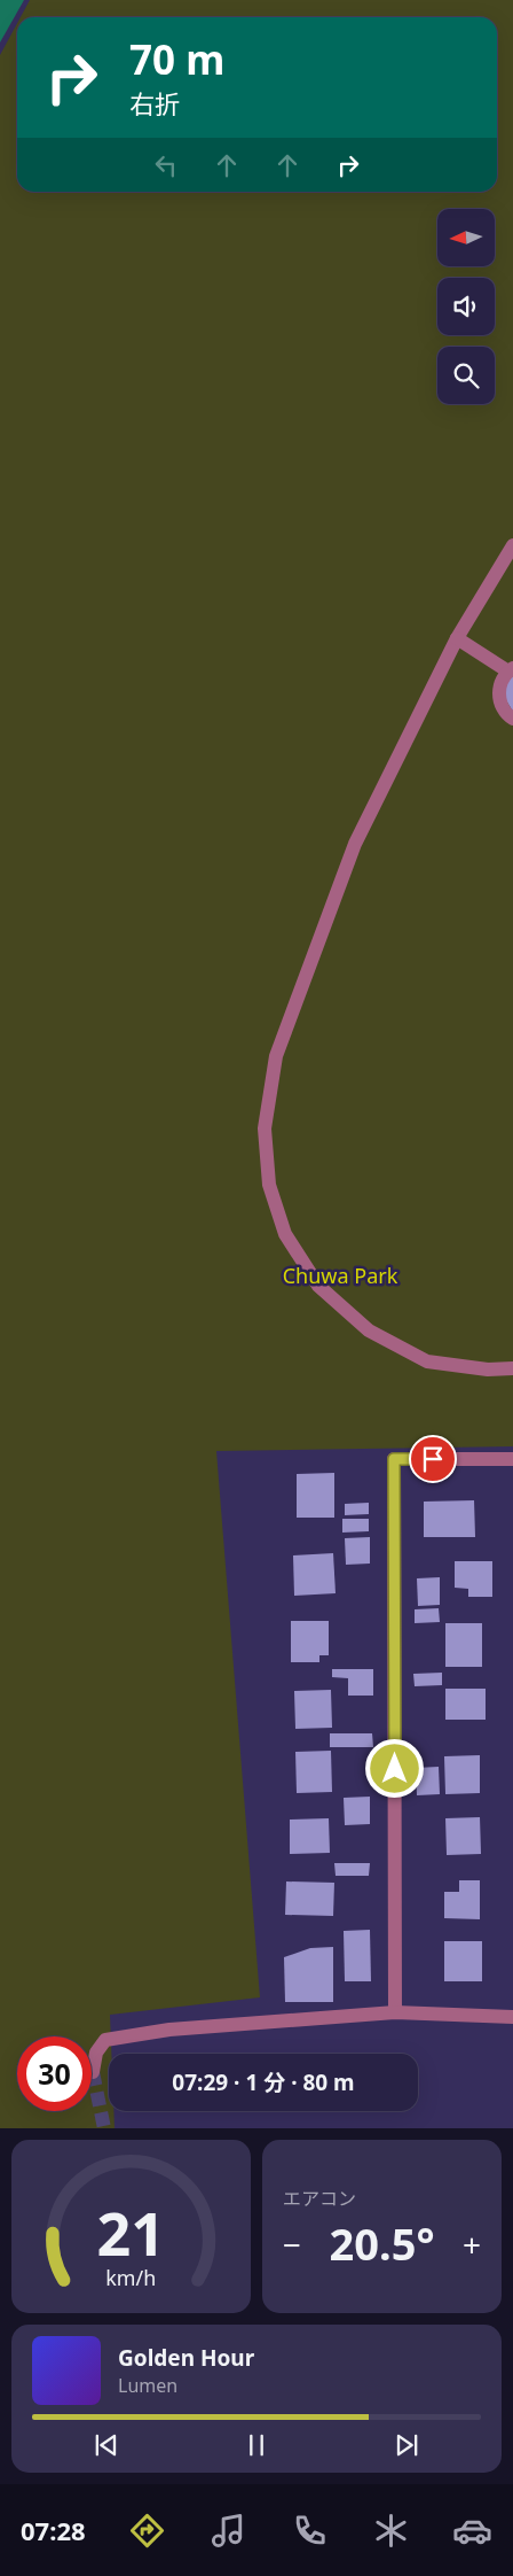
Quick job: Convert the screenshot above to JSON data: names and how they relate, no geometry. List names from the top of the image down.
{
  "parks": ["Chuwa Park"],
  "north": "left",
  "page": {
    "turn": ["70 m", "右折"],
    "limit": "30",
    "trip": "07:29 · 1 分 · 80 m",
    "tile": "エアコン",
    "heat": ["−", "20.5°", "+"],
    "song": ["Golden Hour", "Lumen"],
    "tabs": "07:28",
    "gauge": ["21", "km/h"]
  }
}
